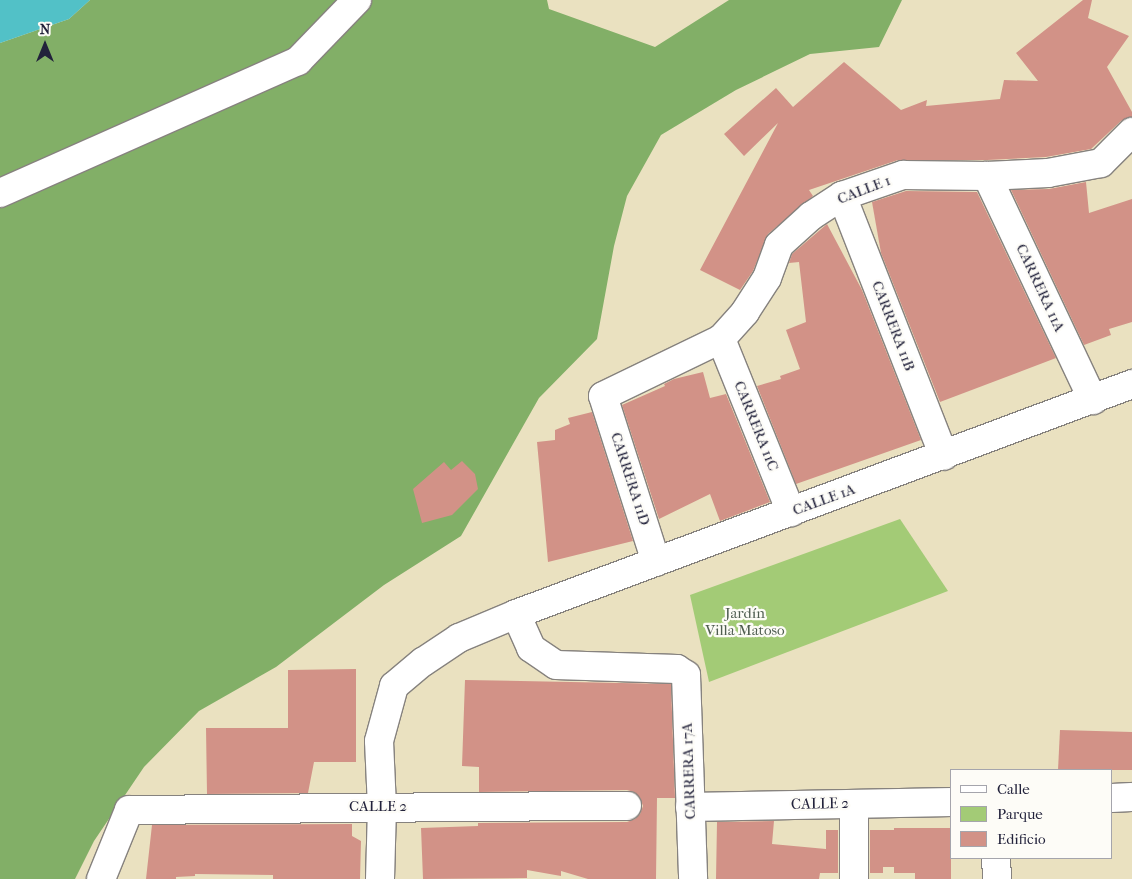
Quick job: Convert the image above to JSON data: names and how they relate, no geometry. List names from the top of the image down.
{
  "streets": {
    "street": [
      "CALLE 1",
      "CARRERA 11A",
      "CARRERA 11B",
      "CARRERA 11C",
      "CARRERA 11D",
      "CALLE 1A",
      "CARRERA 17A",
      "CALLE 2"
    ]
  },
  "crossings": [
    ["CALLE 1", "CARRERA 11A"],
    ["CALLE 1", "CARRERA 11B"],
    ["CALLE 1", "CARRERA 11C"],
    ["CALLE 1", "CARRERA 11D"],
    ["CARRERA 11A", "CALLE 1A"],
    ["CARRERA 11B", "CALLE 1A"],
    ["CARRERA 11C", "CALLE 1A"],
    ["CARRERA 11D", "CALLE 1A"],
    ["CALLE 1A", "CARRERA 17A"],
    ["CALLE 1A", "CALLE 2"],
    ["CARRERA 17A", "CALLE 2"]
  ],
  "parks": ["Jardín Villa Matoso"],
  "legend": ["Calle", "Parque", "Edificio"],
  "north": "top"
}
